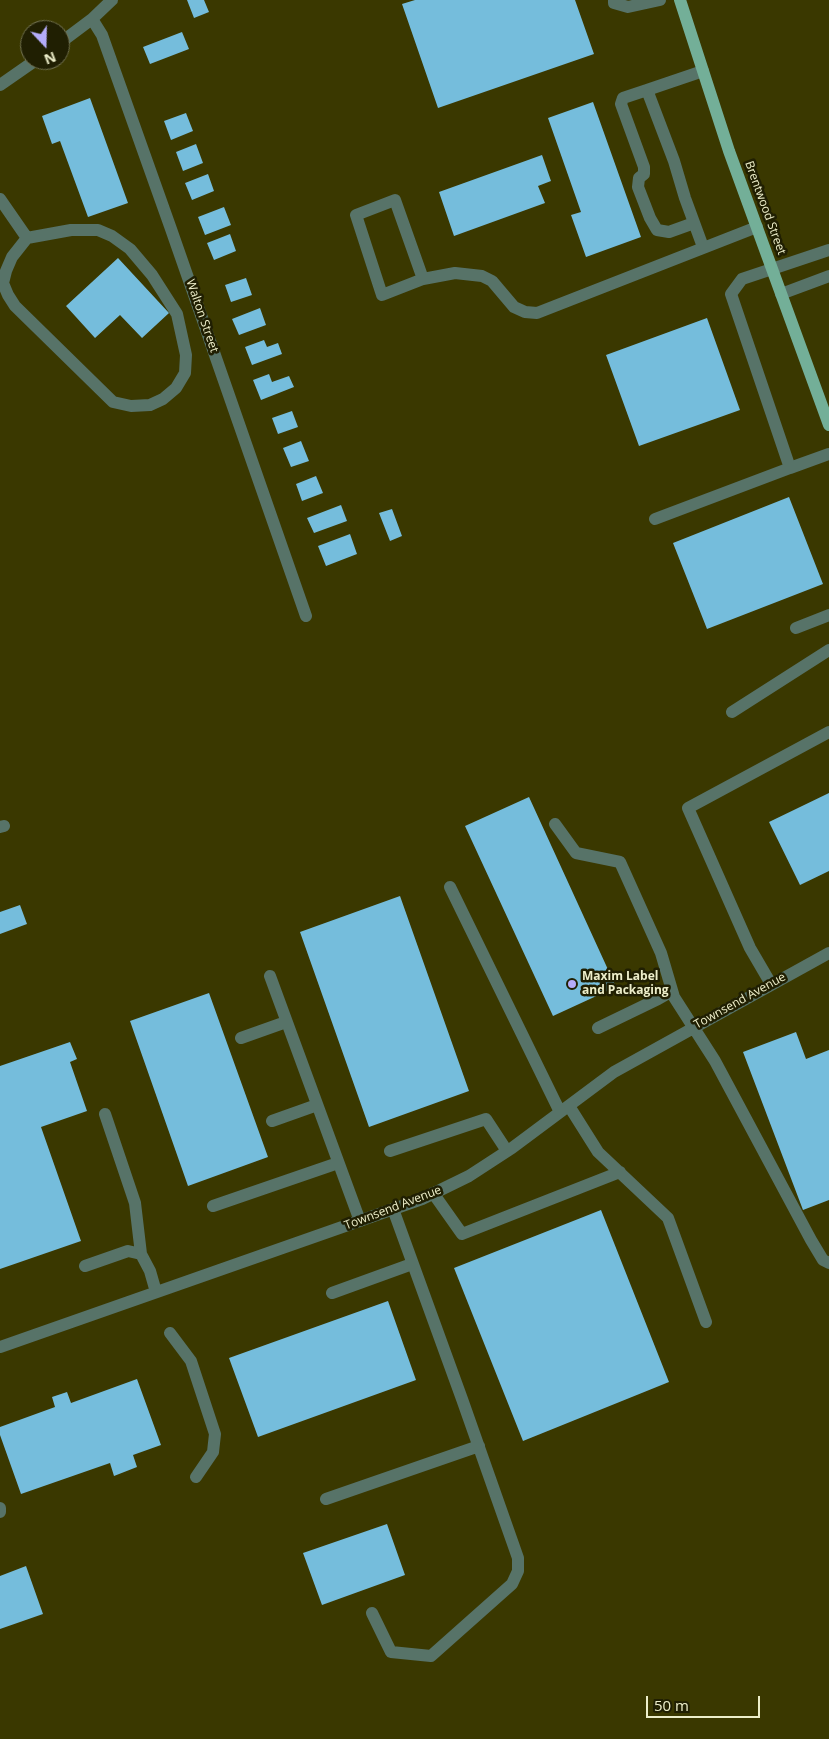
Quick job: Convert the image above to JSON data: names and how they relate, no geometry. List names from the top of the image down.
{
  "streets": {
    "main road": ["Brentwood Street"],
    "street": ["Walton Street", "Townsend Avenue"]
  },
  "places": ["Maxim Label and Packaging"],
  "scale_bar": "50 m",
  "north": "bottom"
}
